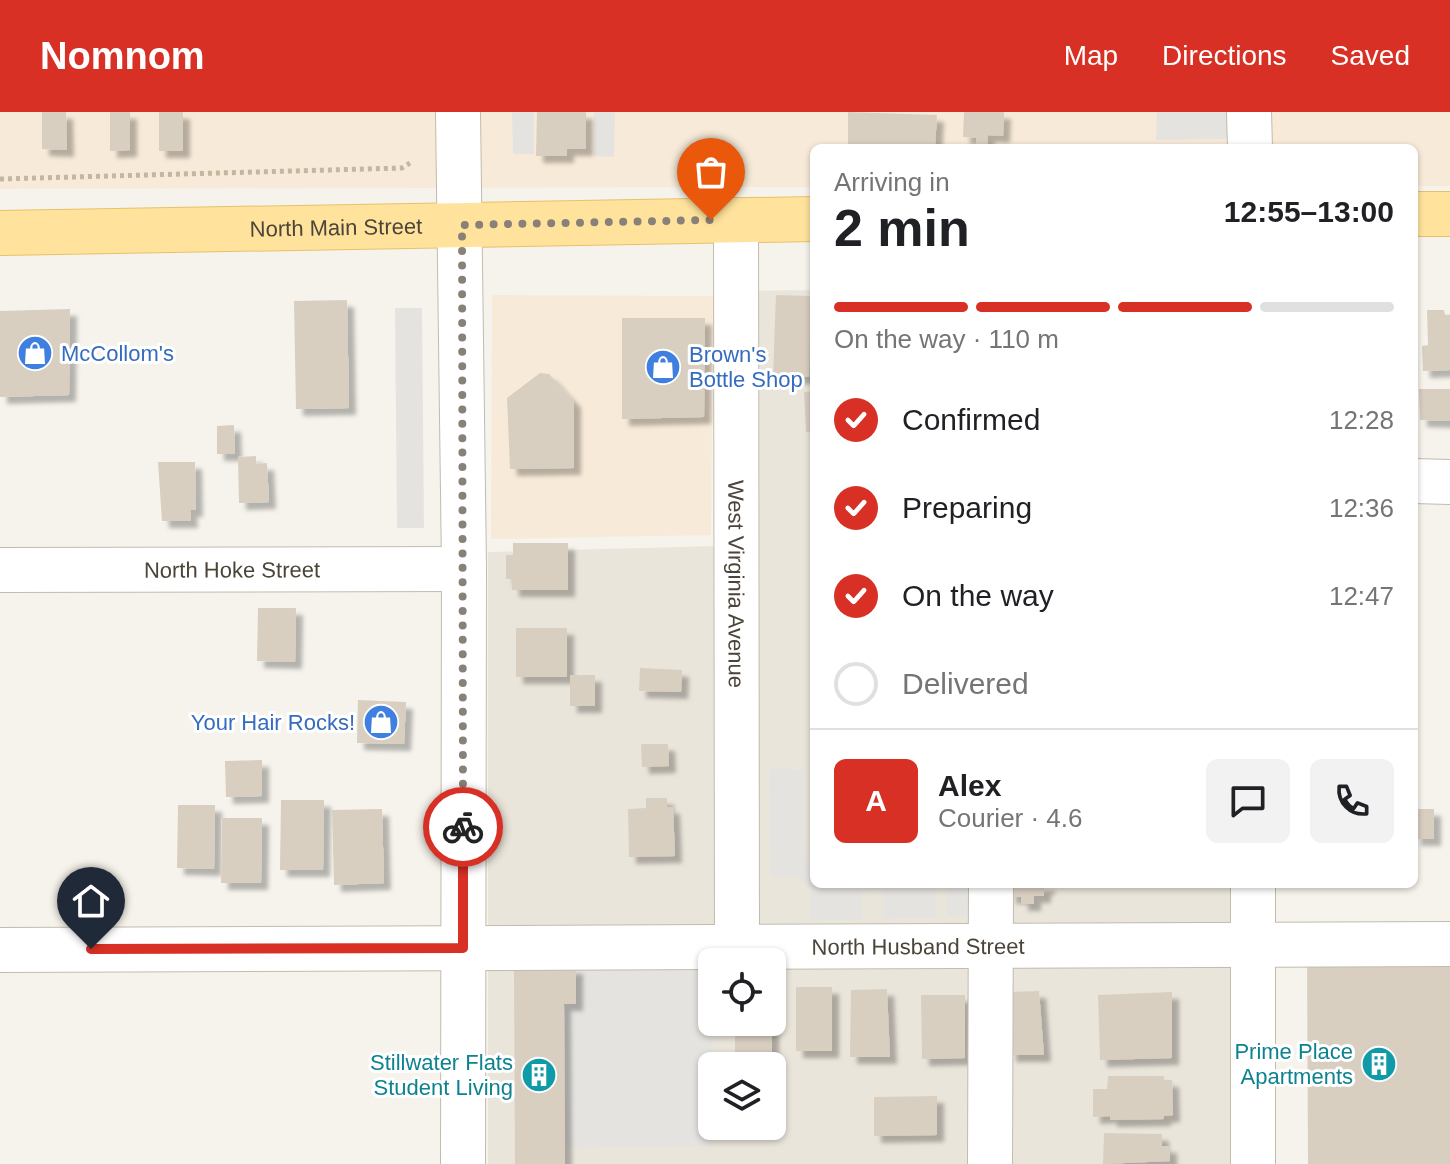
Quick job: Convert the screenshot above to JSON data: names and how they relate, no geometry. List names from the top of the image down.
{
  "streets": {
    "main road": ["North Main Street"],
    "street": ["North Hoke Street", "West Virginia Avenue", "North Husband Street"]
  },
  "crossings": [
    ["North Main Street", "West Virginia Avenue"],
    ["West Virginia Avenue", "North Husband Street"]
  ],
  "places": {
    "shop": ["McCollom's", "Brown's Bottle Shop", "Your Hair Rocks!"],
    "building": ["Prime Place Apartments", "Stillwater Flats Student Living"]
  },
  "page": {
    "header": "Nomnom",
    "nav": ["Map", "Directions", "Saved"],
    "heading": ["2 min", "Arriving in", "12:55–13:00"],
    "panel": ["Alex", "Courier · 4.6"],
    "bar": "On the way · 110 m",
    "list": [
      ["Confirmed", "12:28"],
      ["Preparing", "12:36"],
      ["On the way", "12:47"],
      "Delivered"
    ],
    "round": "A"
  }
}
